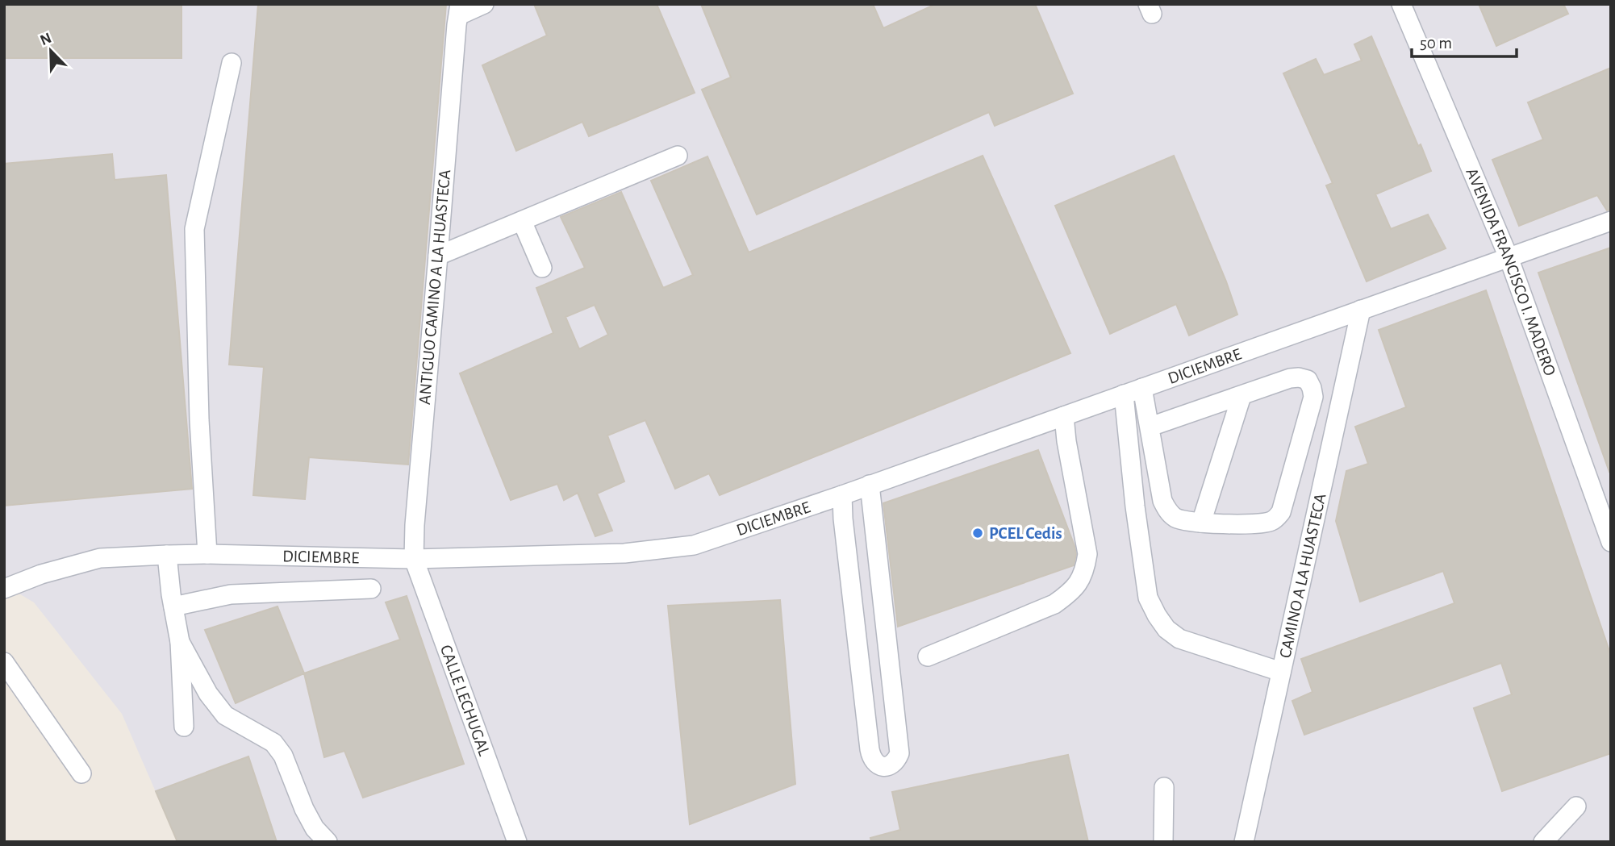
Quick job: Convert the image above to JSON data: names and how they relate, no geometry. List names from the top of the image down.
{
  "streets": {
    "street": [
      "AVENIDA FRANCISCO I. MADERO",
      "ANTIGUO CAMINO A LA HUASTECA",
      "DICIEMBRE",
      "CAMINO A LA HUASTECA",
      "CALLE LECHUGAL"
    ]
  },
  "crossings": [
    ["AVENIDA FRANCISCO I. MADERO", "DICIEMBRE"],
    ["ANTIGUO CAMINO A LA HUASTECA", "DICIEMBRE"],
    ["ANTIGUO CAMINO A LA HUASTECA", "CALLE LECHUGAL"],
    ["DICIEMBRE", "CAMINO A LA HUASTECA"],
    ["DICIEMBRE", "CALLE LECHUGAL"]
  ],
  "places": ["PCEL Cedis"],
  "scale_bar": "50 m",
  "north": "top left"
}
